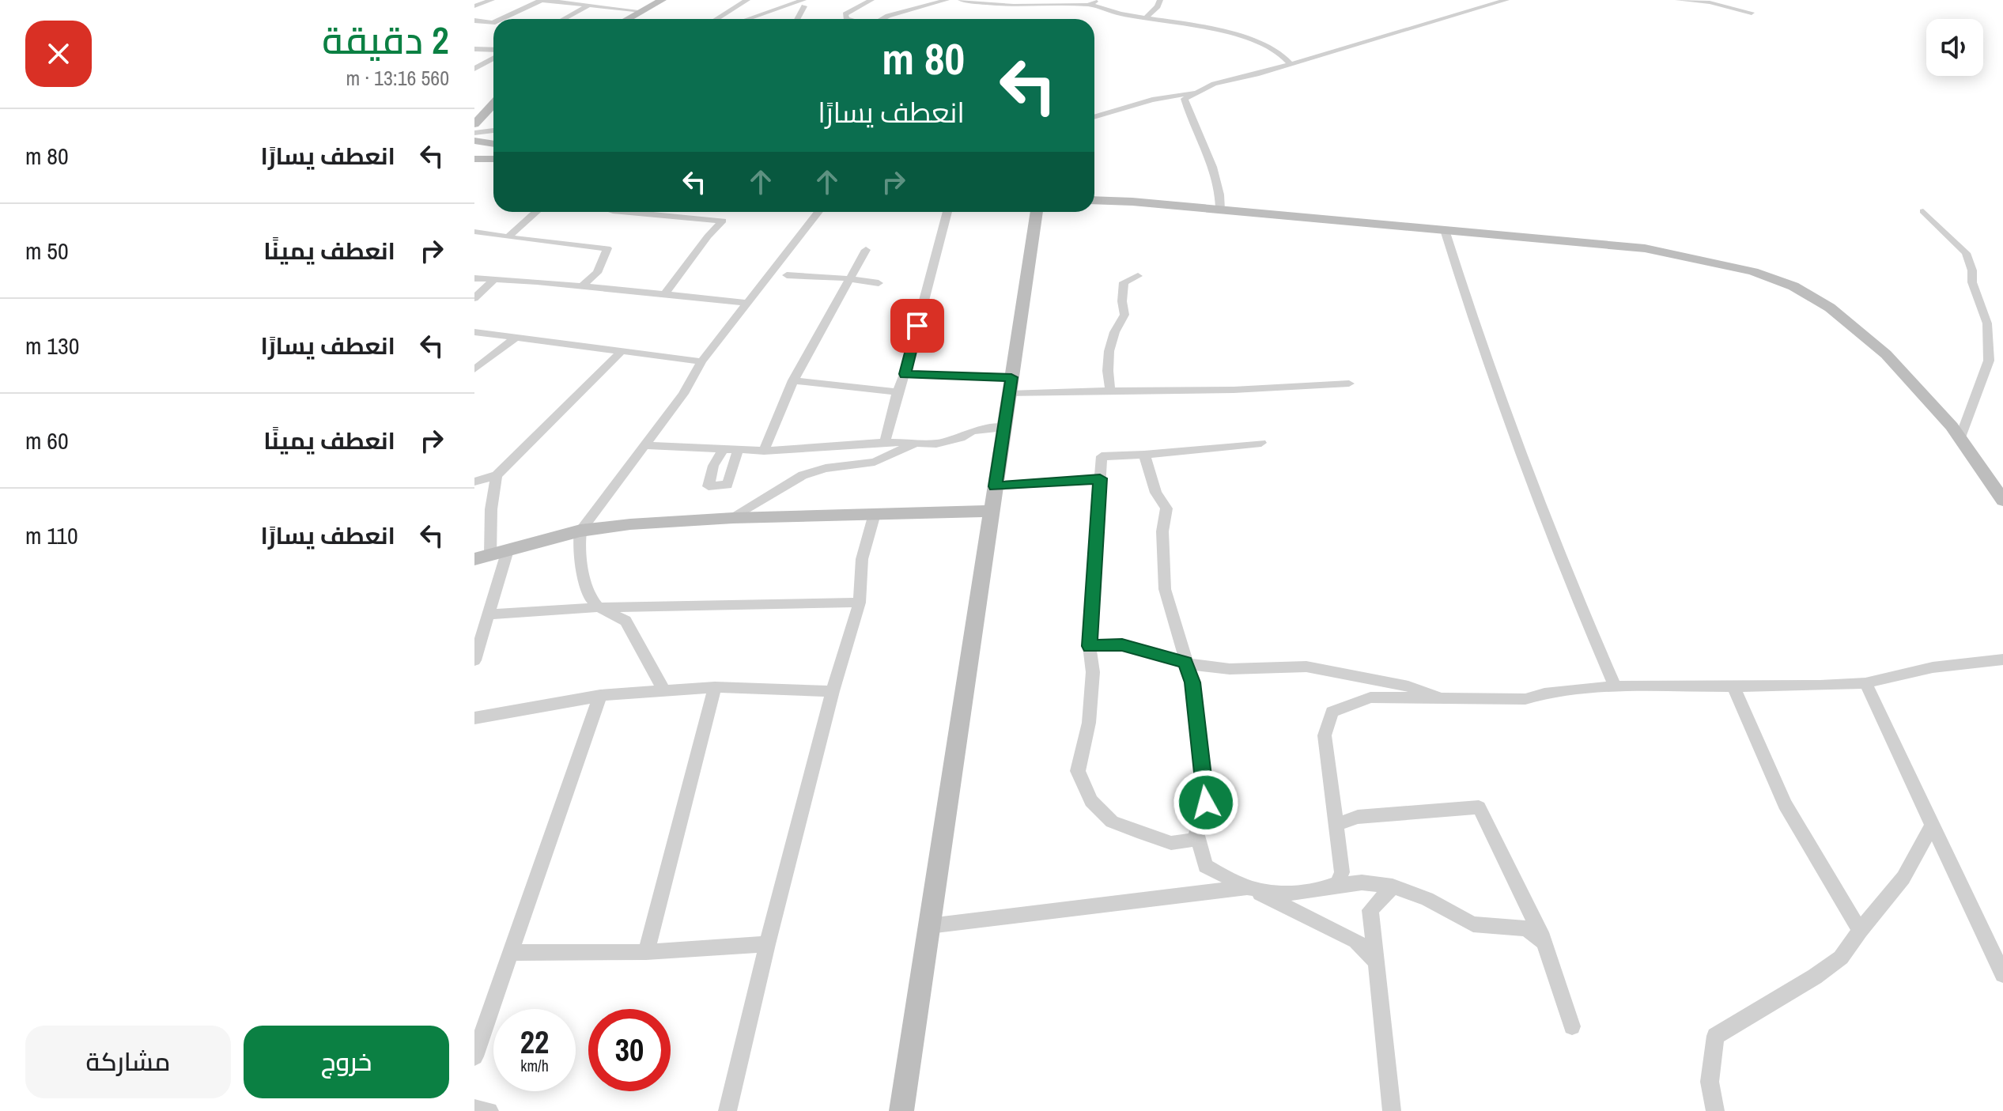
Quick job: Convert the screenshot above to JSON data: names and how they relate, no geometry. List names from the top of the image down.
{
  "page": {
    "heading": ["2 دقيقة", "560 m · 13:16"],
    "turn": ["80 m", "انعطف يسارًا"],
    "list": [
      {
        "name": "انعطف يسارًا",
        "value": "80 m"
      },
      {
        "name": "انعطف يمينًا",
        "value": "50 m"
      },
      {
        "name": "انعطف يسارًا",
        "value": "130 m"
      },
      {
        "name": "انعطف يمينًا",
        "value": "60 m"
      },
      {
        "name": "انعطف يسارًا",
        "value": "110 m"
      }
    ],
    "speed": "22 km/h",
    "limit": "30",
    "buttons": ["خروج", "مشاركة"]
  }
}
